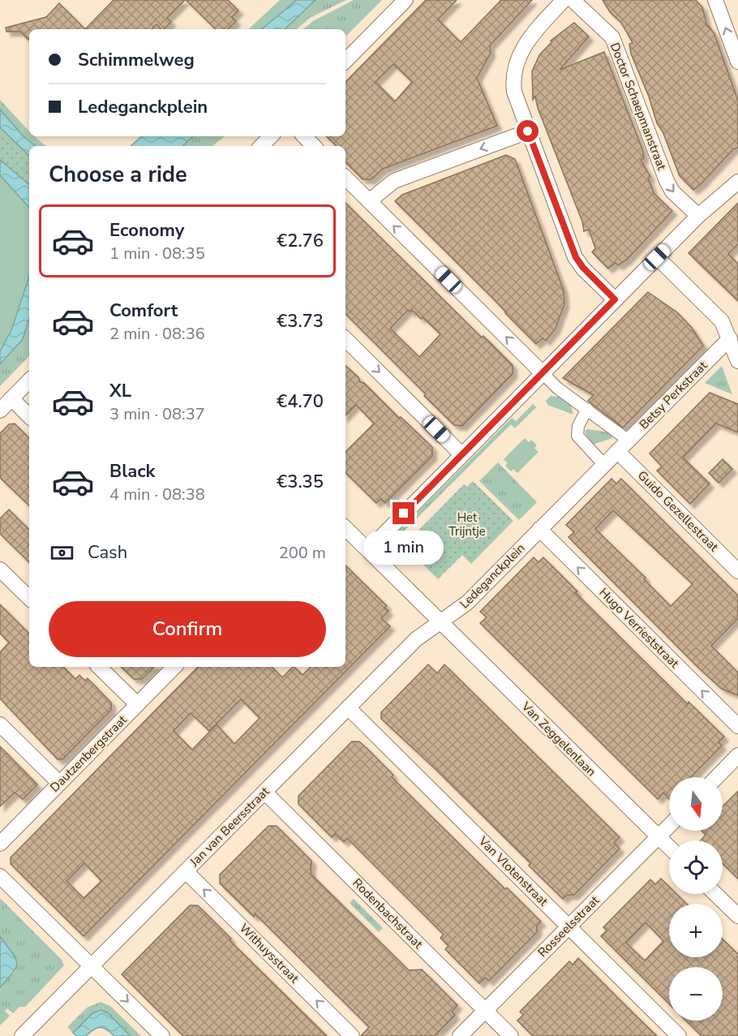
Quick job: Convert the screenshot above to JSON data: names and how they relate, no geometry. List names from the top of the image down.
{
  "streets": {
    "street": [
      "Doctor Schaepmanstraat",
      "Betsy Perkstraat",
      "Guido Gezellestraat",
      "Ledeganckplein",
      "Hugo Verrieststraat",
      "Van Zeggelenlaan",
      "Dautzenbergstraat",
      "Jan van Beersstraat",
      "Van Vlotenstraat",
      "Rodenbachstraat",
      "Rosseelsstraat",
      "Withuysstraat"
    ]
  },
  "crossings": [
    ["Betsy Perkstraat", "Guido Gezellestraat"],
    ["Betsy Perkstraat", "Ledeganckplein"],
    ["Guido Gezellestraat", "Ledeganckplein"],
    ["Ledeganckplein", "Hugo Verrieststraat"],
    ["Ledeganckplein", "Van Zeggelenlaan"],
    ["Ledeganckplein", "Jan van Beersstraat"],
    ["Van Zeggelenlaan", "Jan van Beersstraat"],
    ["Van Zeggelenlaan", "Rosseelsstraat"],
    ["Jan van Beersstraat", "Van Vlotenstraat"],
    ["Jan van Beersstraat", "Rodenbachstraat"],
    ["Jan van Beersstraat", "Withuysstraat"],
    ["Van Vlotenstraat", "Rosseelsstraat"],
    ["Rodenbachstraat", "Rosseelsstraat"]
  ],
  "one_way": ["Hugo Verrieststraat", "Withuysstraat"],
  "parks": ["Het Trijntje"],
  "north": "bottom",
  "page": {
    "banner": ["Schimmelweg", "Ledeganckplein"],
    "heading": "Choose a ride",
    "list": [
      {
        "name": "Economy",
        "note": "1 min · 08:35",
        "value": "€2.76"
      },
      {
        "name": "Comfort",
        "note": "2 min · 08:36",
        "value": "€3.73"
      },
      {
        "name": "XL",
        "note": "3 min · 08:37",
        "value": "€4.70"
      },
      {
        "name": "Black",
        "note": "4 min · 08:38",
        "value": "€3.35"
      }
    ],
    "pay": ["Cash", "200 m"],
    "bubble": "1 min",
    "buttons": "Confirm",
    "map_buttons": ["+", "−"]
  }
}
